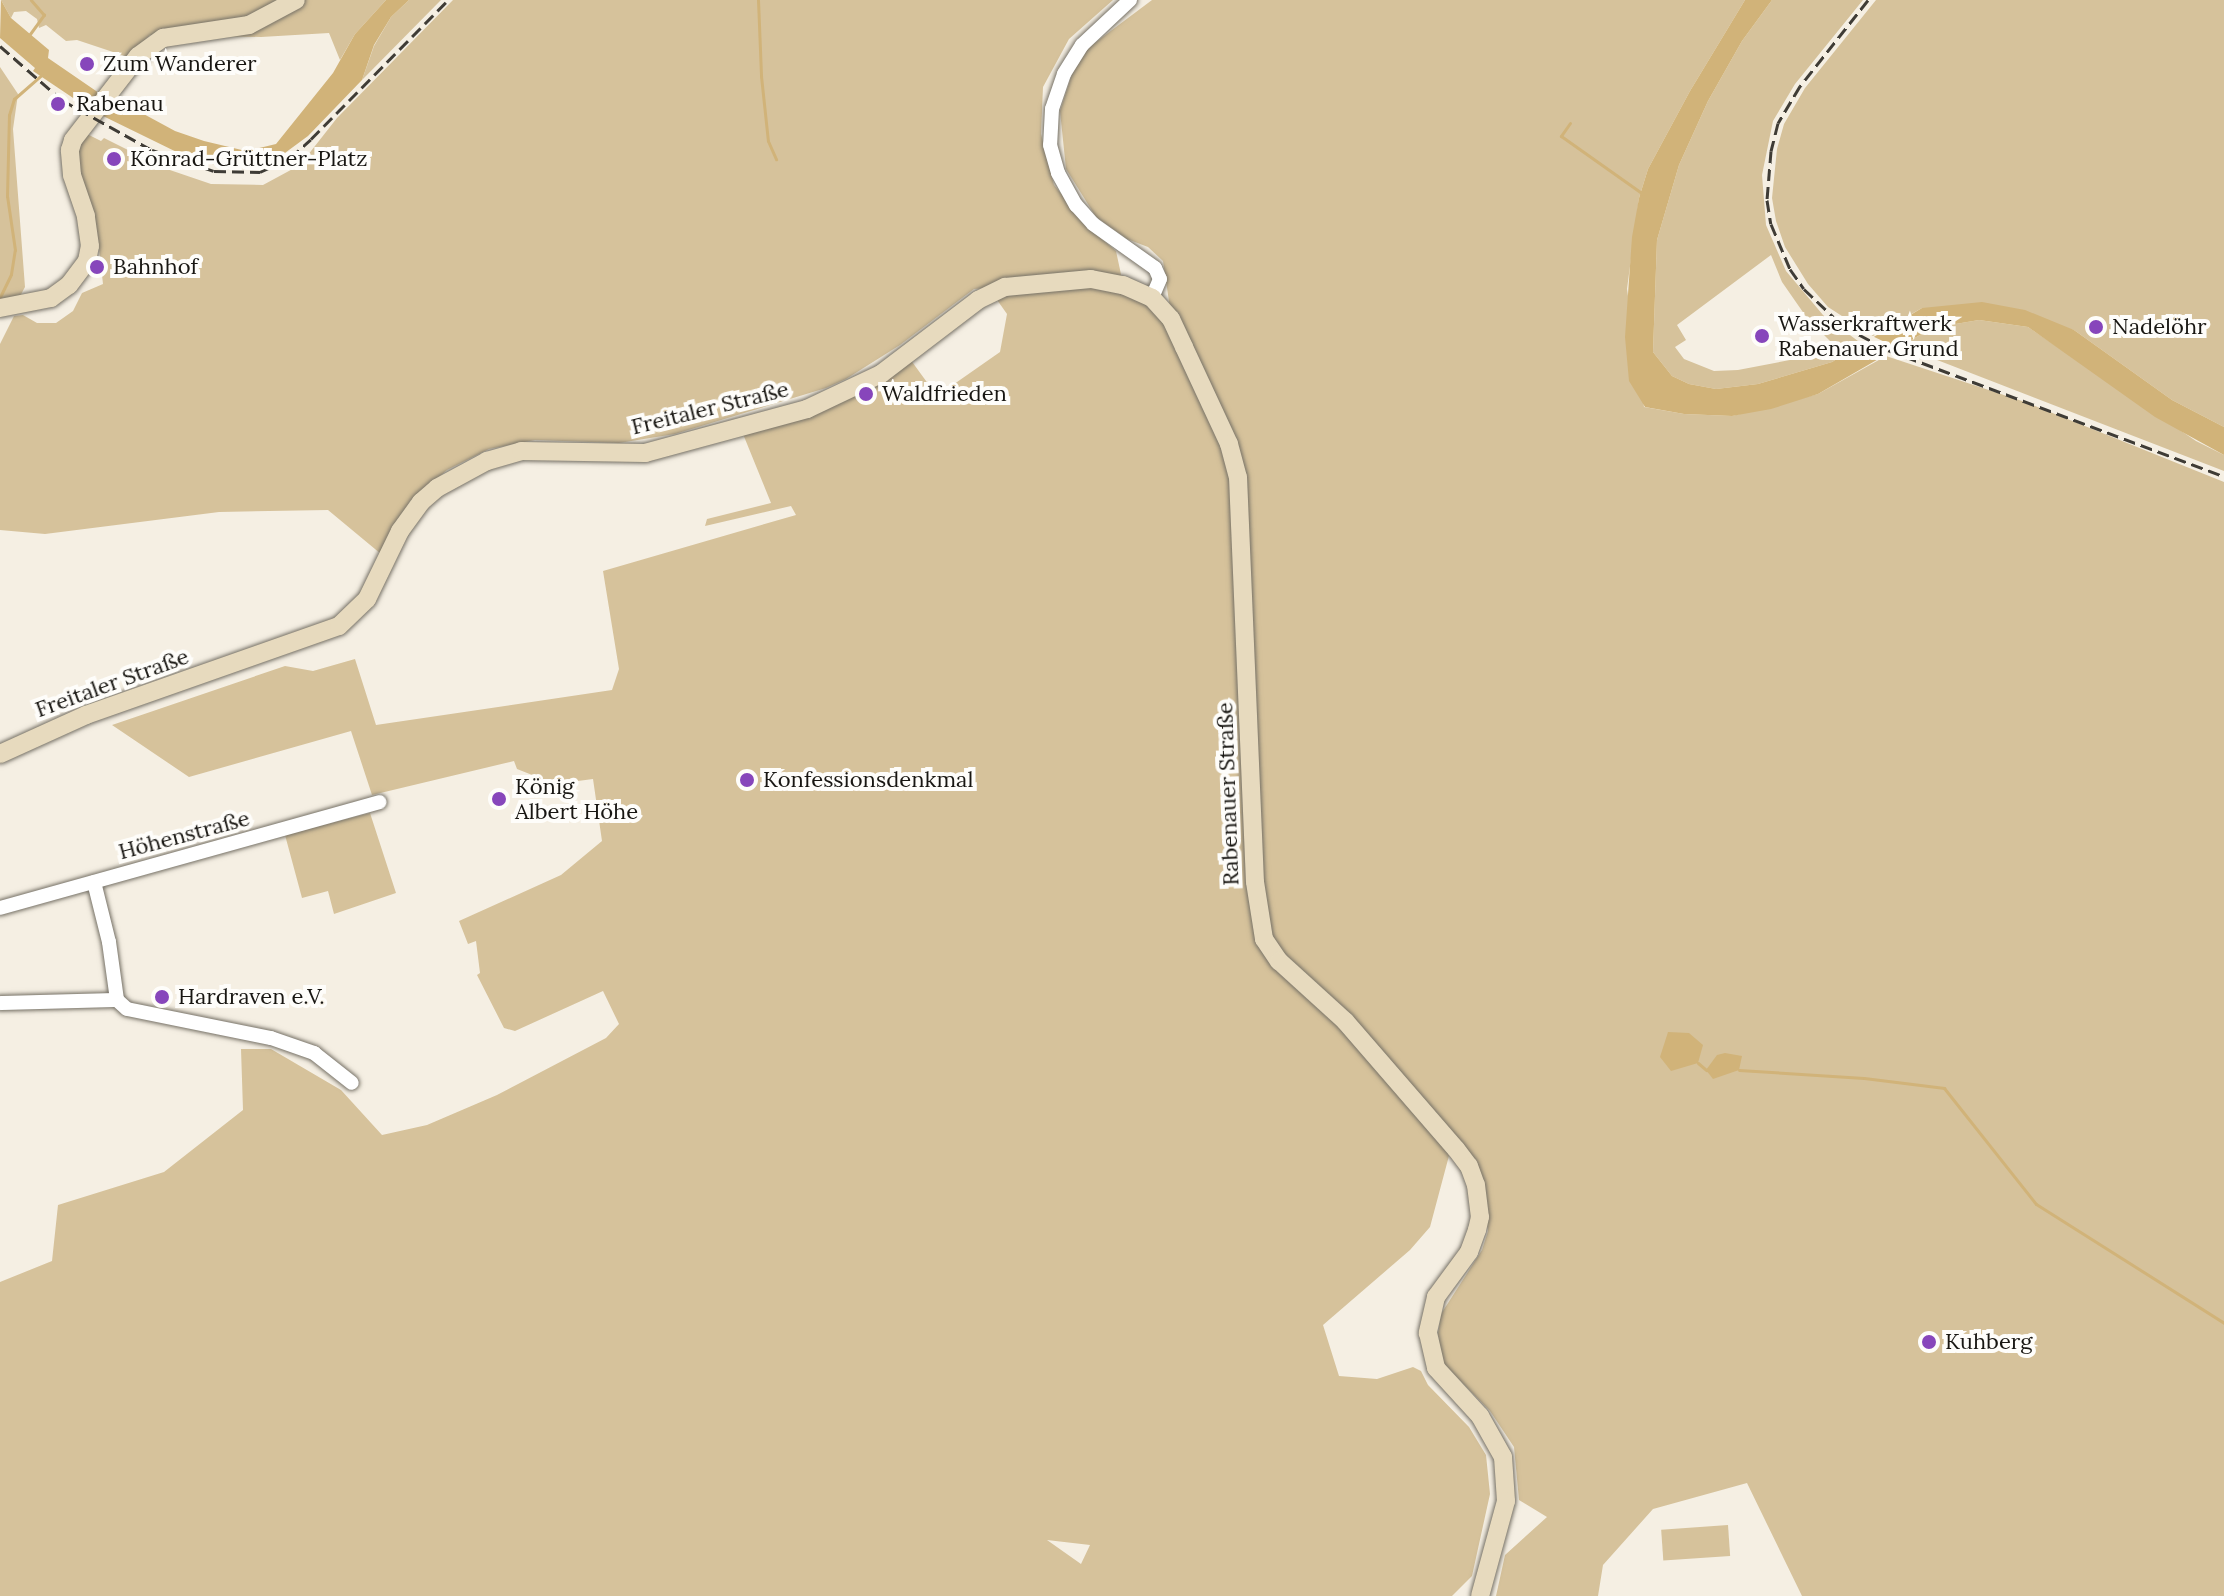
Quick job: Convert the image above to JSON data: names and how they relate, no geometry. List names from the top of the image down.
{
  "streets": {
    "main road": ["Freitaler Straße", "Rabenauer Straße"],
    "street": ["Höhenstraße"]
  },
  "crossings": [
    ["Freitaler Straße", "Rabenauer Straße"]
  ],
  "places": [
    "Zum Wanderer",
    "Rabenau",
    "Konrad-Grüttner-Platz",
    "Bahnhof",
    "Nadelöhr",
    "Wasserkraftwerk Rabenauer Grund",
    "Waldfrieden",
    "Konfessionsdenkmal",
    "König Albert Höhe",
    "Hardraven e.V.",
    "Kuhberg"
  ]
}
